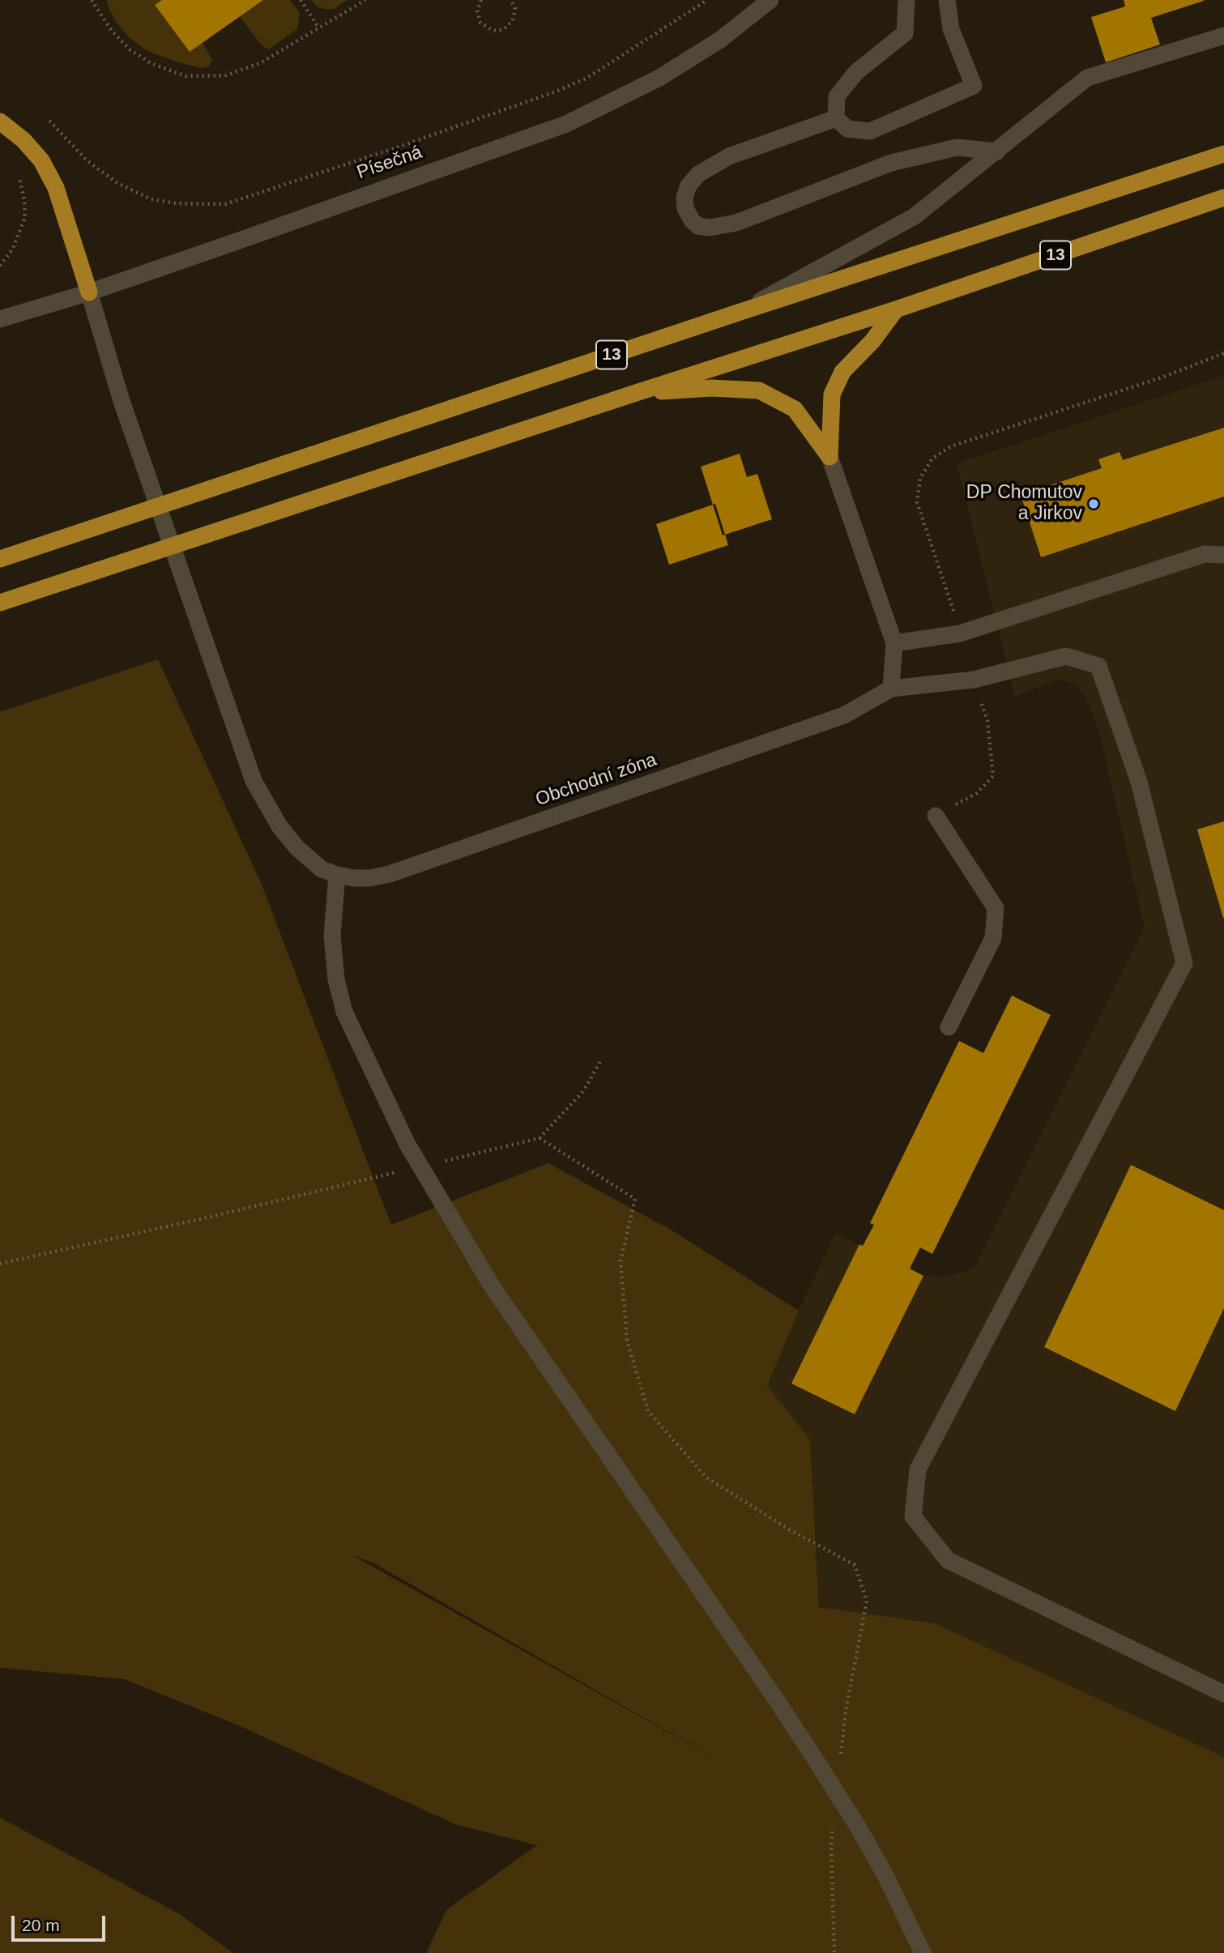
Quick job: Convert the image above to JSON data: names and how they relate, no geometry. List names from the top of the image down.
{
  "streets": {
    "highway": ["13"],
    "street": ["Písečná", "Obchodní zóna"]
  },
  "crossings": [
    ["Písečná", "Obchodní zóna"]
  ],
  "places": ["DP Chomutov a Jirkov"],
  "scale_bar": "20 m"
}
